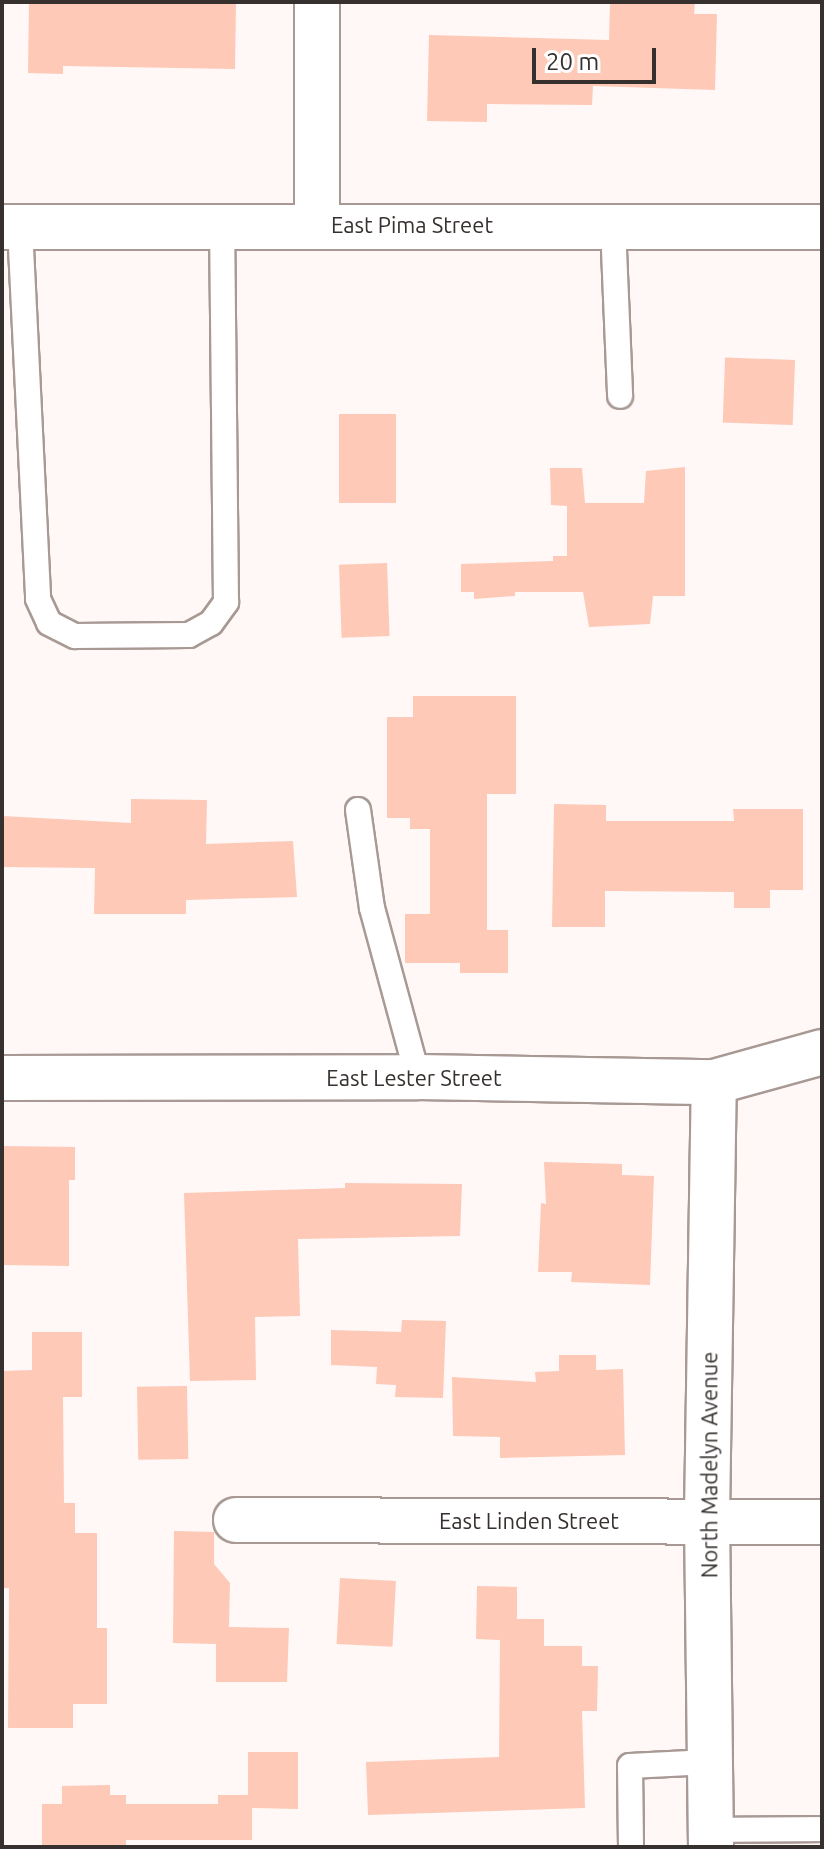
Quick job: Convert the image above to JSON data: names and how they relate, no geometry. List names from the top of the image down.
{
  "streets": {
    "street": [
      "East Pima Street",
      "East Lester Street",
      "North Madelyn Avenue",
      "East Linden Street"
    ]
  },
  "crossings": [
    ["East Lester Street", "North Madelyn Avenue"],
    ["North Madelyn Avenue", "East Linden Street"]
  ],
  "scale_bar": "20 m"
}
